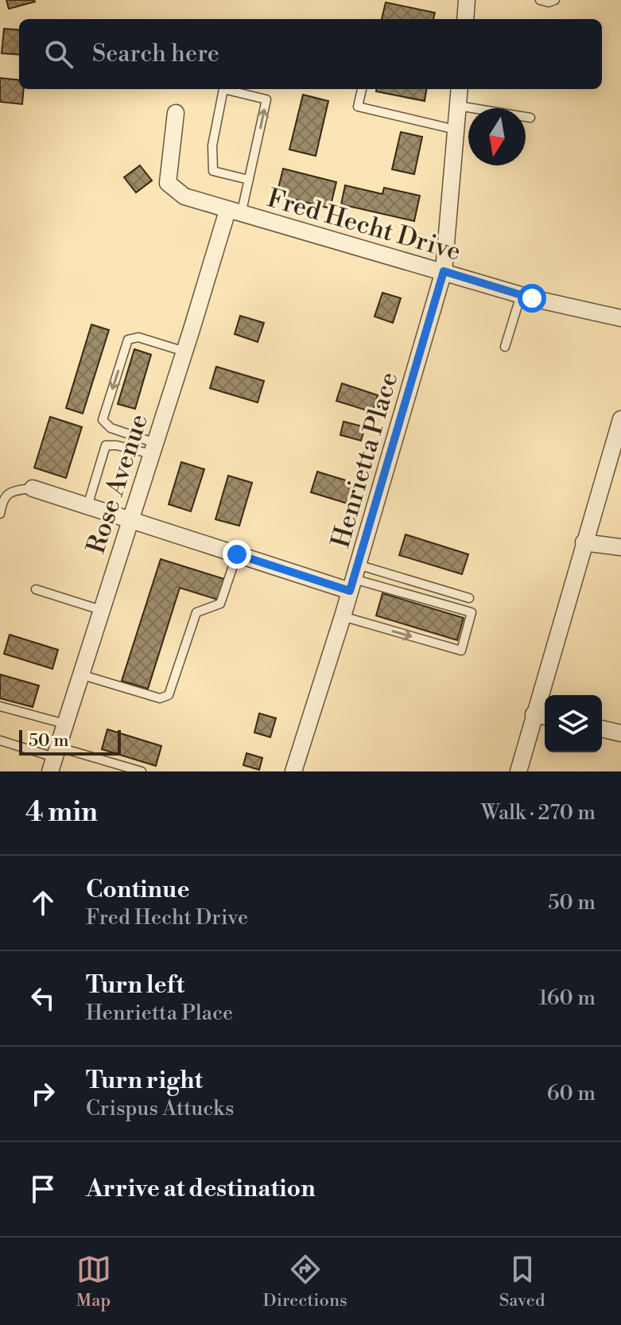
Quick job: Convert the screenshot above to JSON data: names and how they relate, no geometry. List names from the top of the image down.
{
  "streets": {
    "street": ["Fred Hecht Drive", "Henrietta Place", "Rose Avenue"]
  },
  "crossings": [
    ["Fred Hecht Drive", "Henrietta Place"],
    ["Fred Hecht Drive", "Rose Avenue"]
  ],
  "scale_bar": "50 m",
  "north": "bottom",
  "page": {
    "search": "Search here",
    "scale": "50 m",
    "heading": ["4 min", "Walk · 270 m"],
    "list": [
      ["Continue", "Fred Hecht Drive", "50 m"],
      ["Turn left", "Henrietta Place", "160 m"],
      ["Turn right", "Crispus Attucks", "60 m"],
      "Arrive at destination"
    ],
    "nav": ["Map", "Directions", "Saved"]
  }
}
